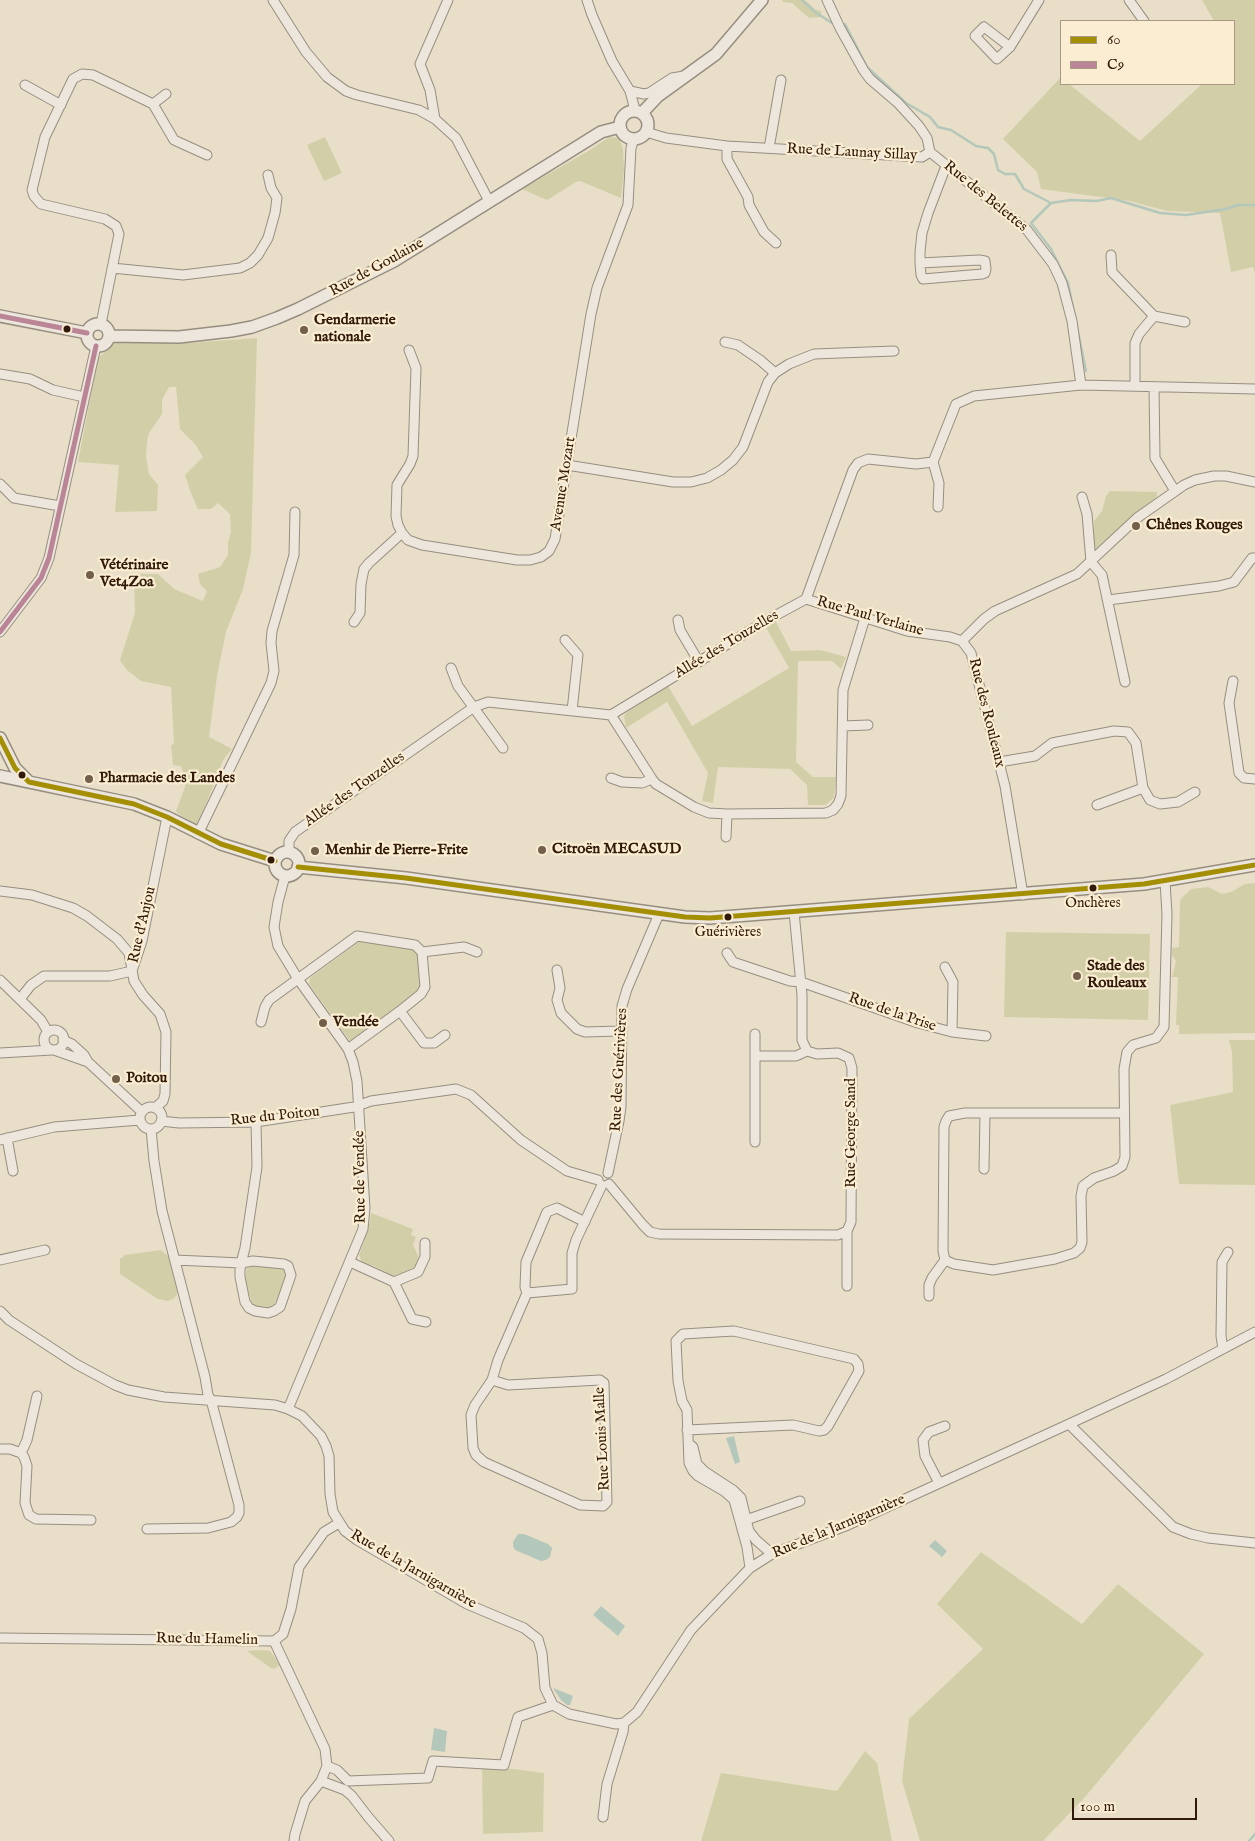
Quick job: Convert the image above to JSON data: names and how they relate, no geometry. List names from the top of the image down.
{
  "streets": {
    "street": [
      "Rue de Launay Sillay",
      "Rue des Belettes",
      "Rue de Goulaine",
      "Avenue Mozart",
      "Rue Paul Verlaine",
      "Allée des Touzelles",
      "Rue des Rouleaux",
      "Rue d'Anjou",
      "Rue de la Prise",
      "Rue des Guérivières",
      "Rue du Poitou",
      "Rue George Sand",
      "Rue de Vendée",
      "Rue Louis Malle",
      "Rue de la Jarnigarnière",
      "Rue du Hamelin"
    ]
  },
  "crossings": [
    ["Rue de Launay Sillay", "Rue des Belettes"],
    ["Rue de Launay Sillay", "Rue de Goulaine"],
    ["Rue de Launay Sillay", "Avenue Mozart"],
    ["Rue de Goulaine", "Avenue Mozart"],
    ["Rue Paul Verlaine", "Allée des Touzelles"],
    ["Rue Paul Verlaine", "Rue des Rouleaux"],
    ["Allée des Touzelles", "Rue de Vendée"],
    ["Rue du Poitou", "Rue de Vendée"],
    ["Rue de Vendée", "Rue de la Jarnigarnière"],
    ["Rue de la Jarnigarnière", "Rue du Hamelin"]
  ],
  "places": [
    "Gendarmerie nationale",
    "Chênes Rouges",
    "Vétérinaire Vet4Zoa",
    "Pharmacie des Landes",
    "Citroën MECASUD",
    "Menhir de Pierre-Frite",
    "Onchères",
    "Guérivières",
    "Stade des Rouleaux",
    "Vendée",
    "Poitou"
  ],
  "lines": ["transit line C9", "transit line 60"],
  "legend": ["60", "C9"],
  "scale_bar": "100 m"
}
